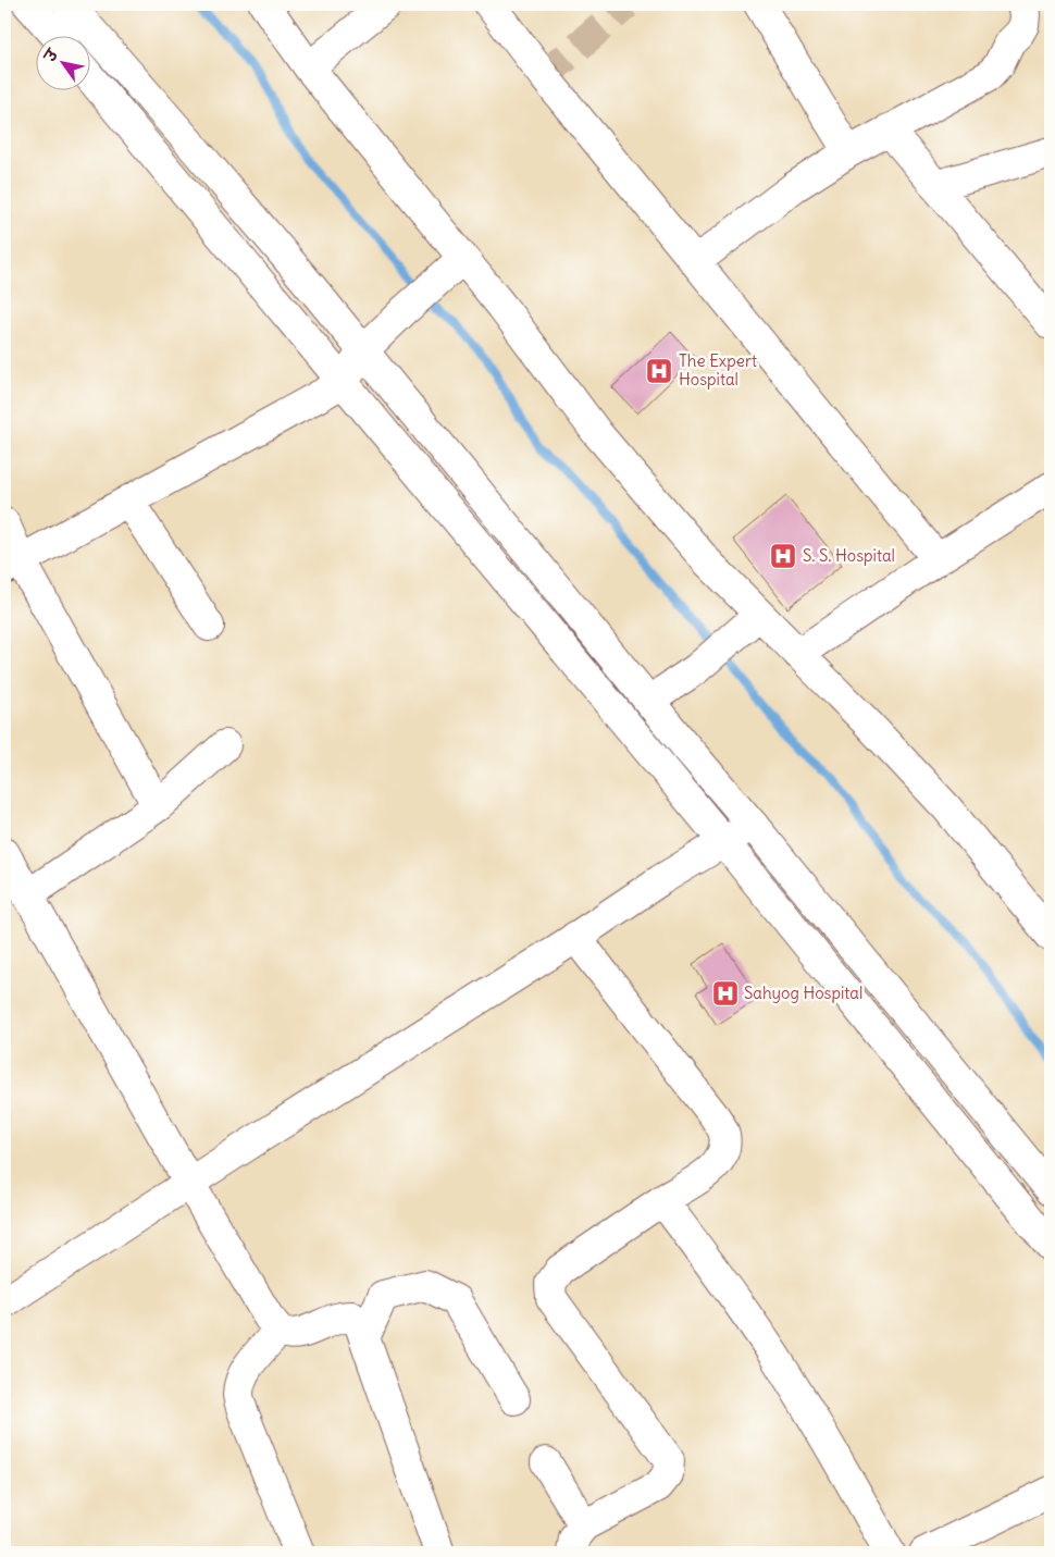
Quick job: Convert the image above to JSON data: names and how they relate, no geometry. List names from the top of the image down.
{
  "places": {
    "hospital": ["The Expert Hospital", "S. S. Hospital", "Sahyog Hospital"]
  },
  "north": "top left"
}
